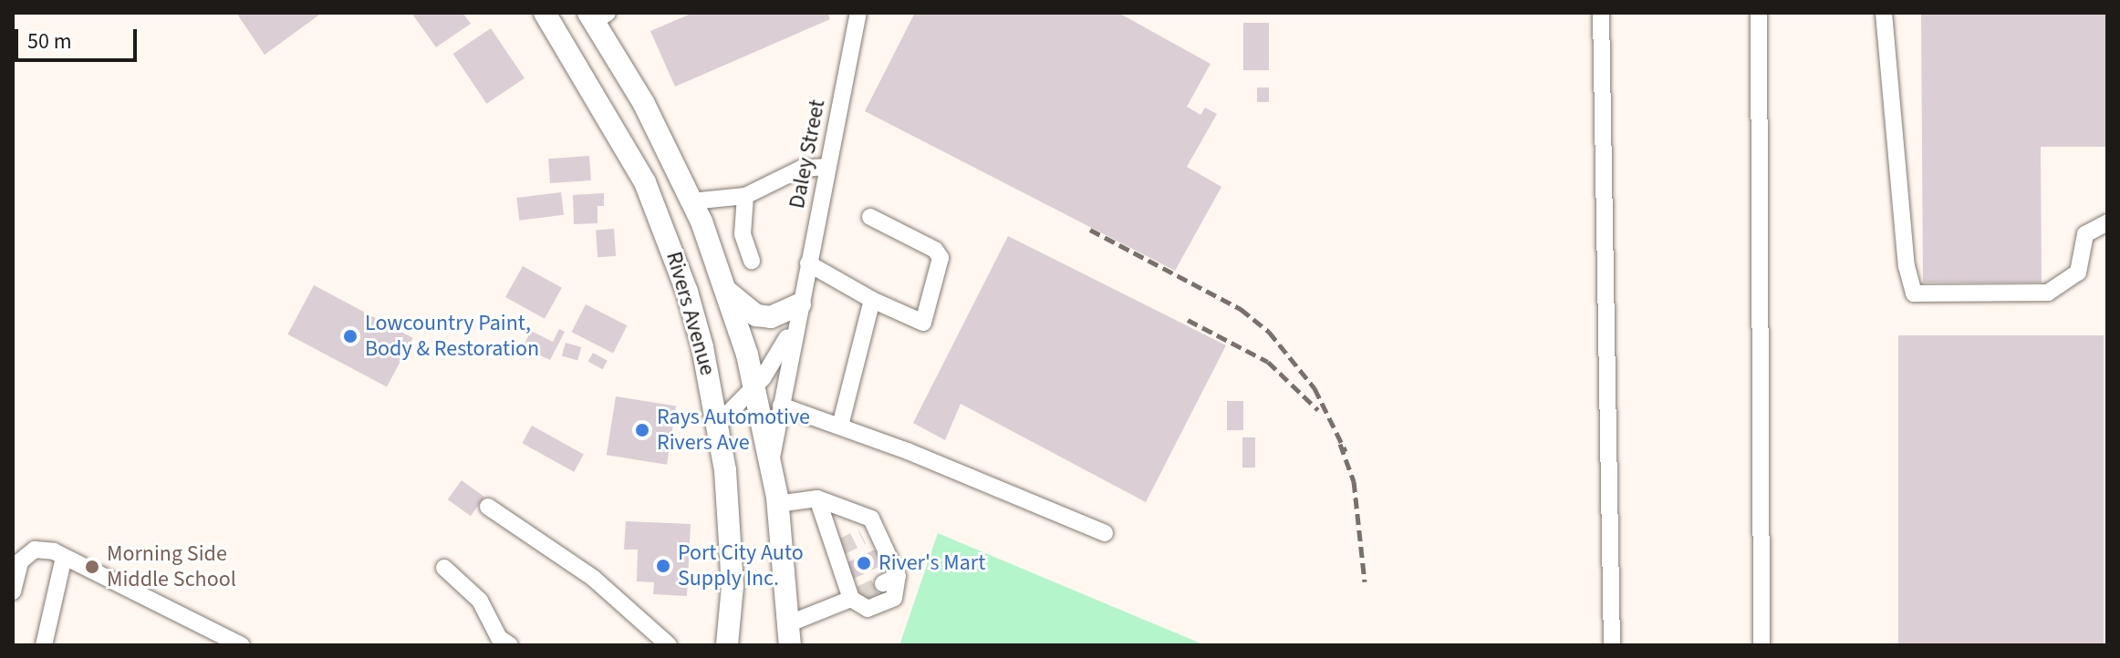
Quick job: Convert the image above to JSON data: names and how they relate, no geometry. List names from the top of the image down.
{
  "streets": {
    "main road": ["Rivers Avenue"],
    "street": ["Daley Street"]
  },
  "crossings": [
    ["Daley Street", "Rivers Avenue"]
  ],
  "places": [
    "Lowcountry Paint, Body & Restoration",
    "Rays Automotive Rivers Ave",
    "River's Mart",
    "Port City Auto Supply Inc.",
    "Morning Side Middle School"
  ],
  "scale_bar": "50 m"
}
